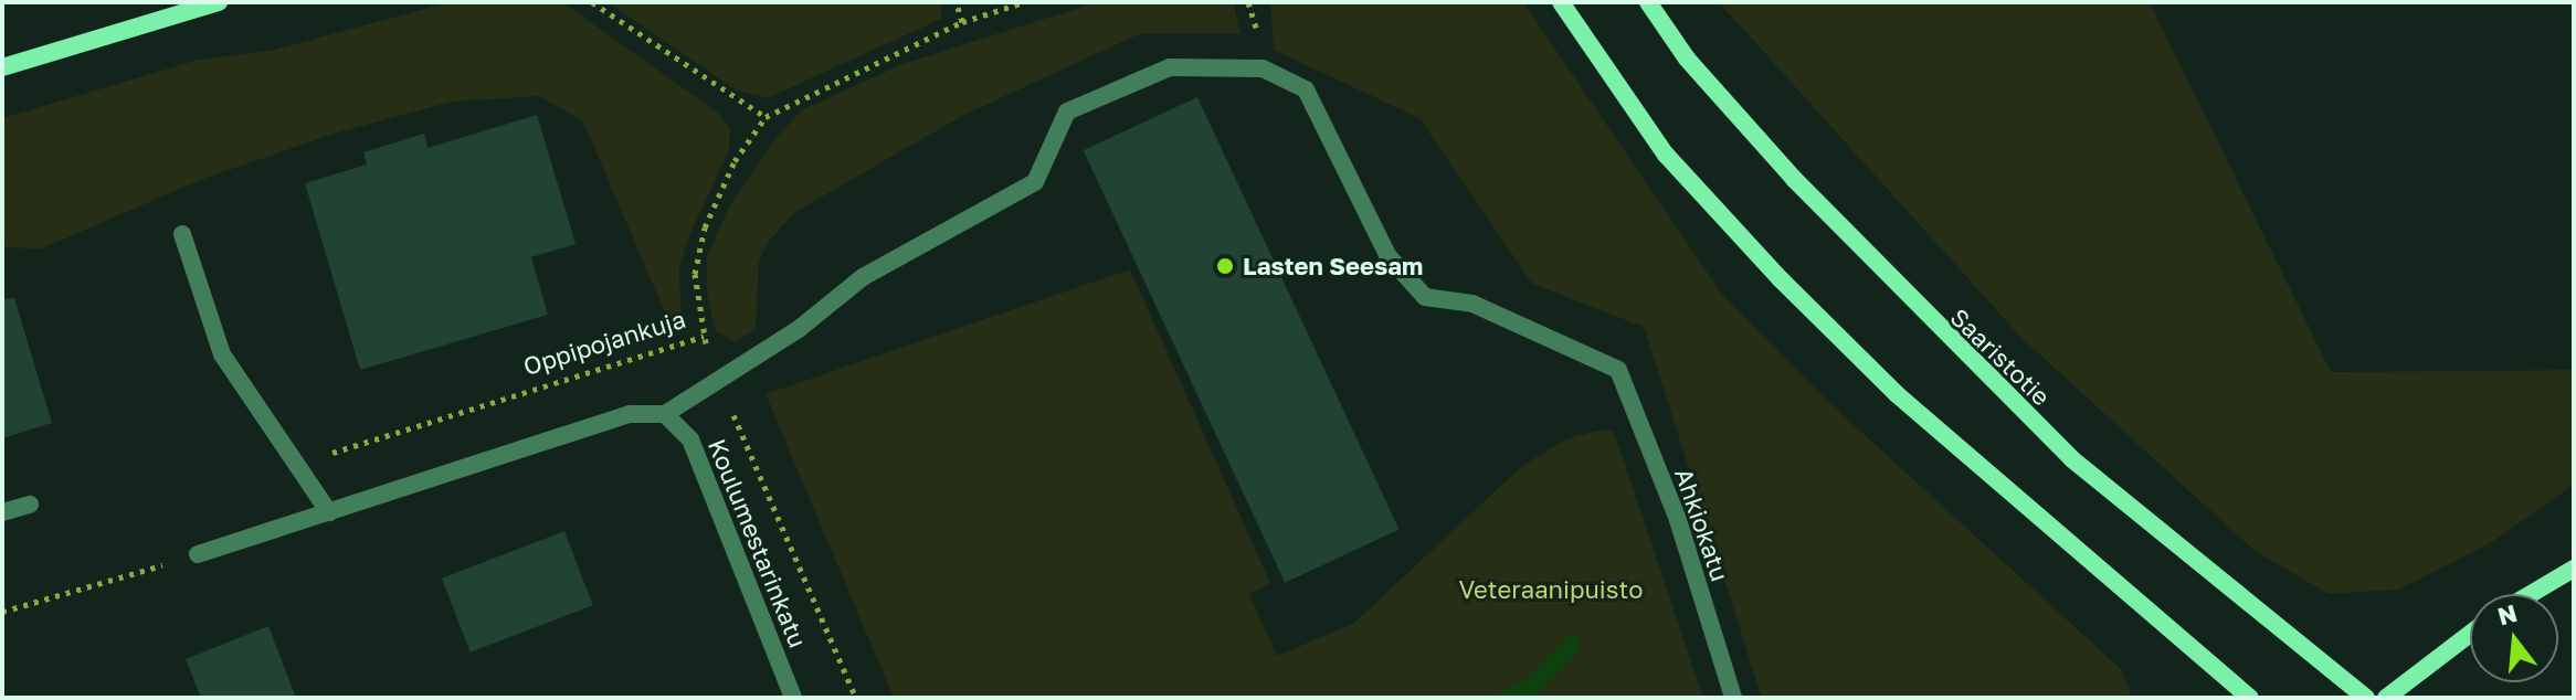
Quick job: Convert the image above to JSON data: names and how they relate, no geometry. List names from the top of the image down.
{
  "streets": {
    "main road": ["Saaristotie"],
    "street": ["Ahkiokatu", "Koulumestarinkatu"],
    "path": ["Oppipojankuja"]
  },
  "parks": ["Veteraanipuisto"],
  "places": ["Lasten Seesam"],
  "north": "top"
}
